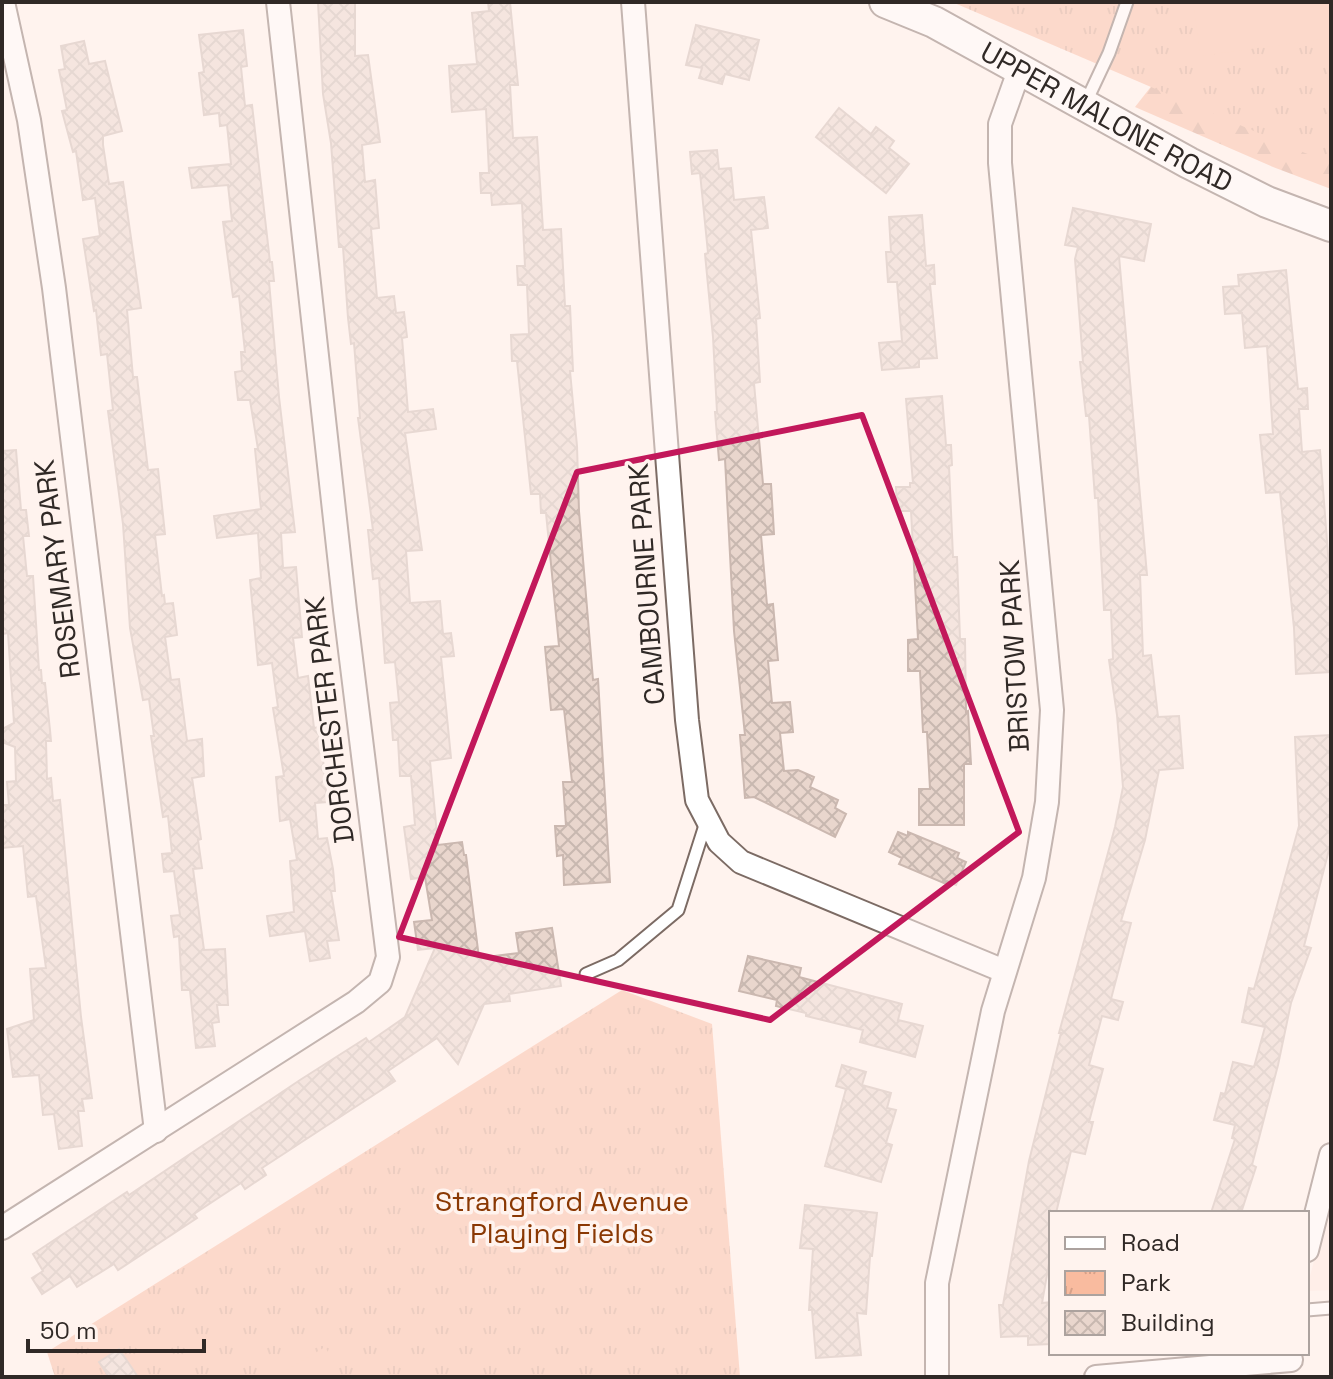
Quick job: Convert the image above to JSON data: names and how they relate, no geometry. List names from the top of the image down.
{
  "streets": {
    "main road": ["UPPER MALONE ROAD"],
    "street": [
      "ROSEMARY PARK",
      "CAMBOURNE PARK",
      "BRISTOW PARK",
      "DORCHESTER PARK"
    ]
  },
  "crossings": [
    ["UPPER MALONE ROAD", "BRISTOW PARK"],
    ["ROSEMARY PARK", "DORCHESTER PARK"],
    ["CAMBOURNE PARK", "BRISTOW PARK"]
  ],
  "parks": ["Strangford Avenue Playing Fields"],
  "legend": ["Road", "Park", "Building"],
  "scale_bar": "50 m"
}
